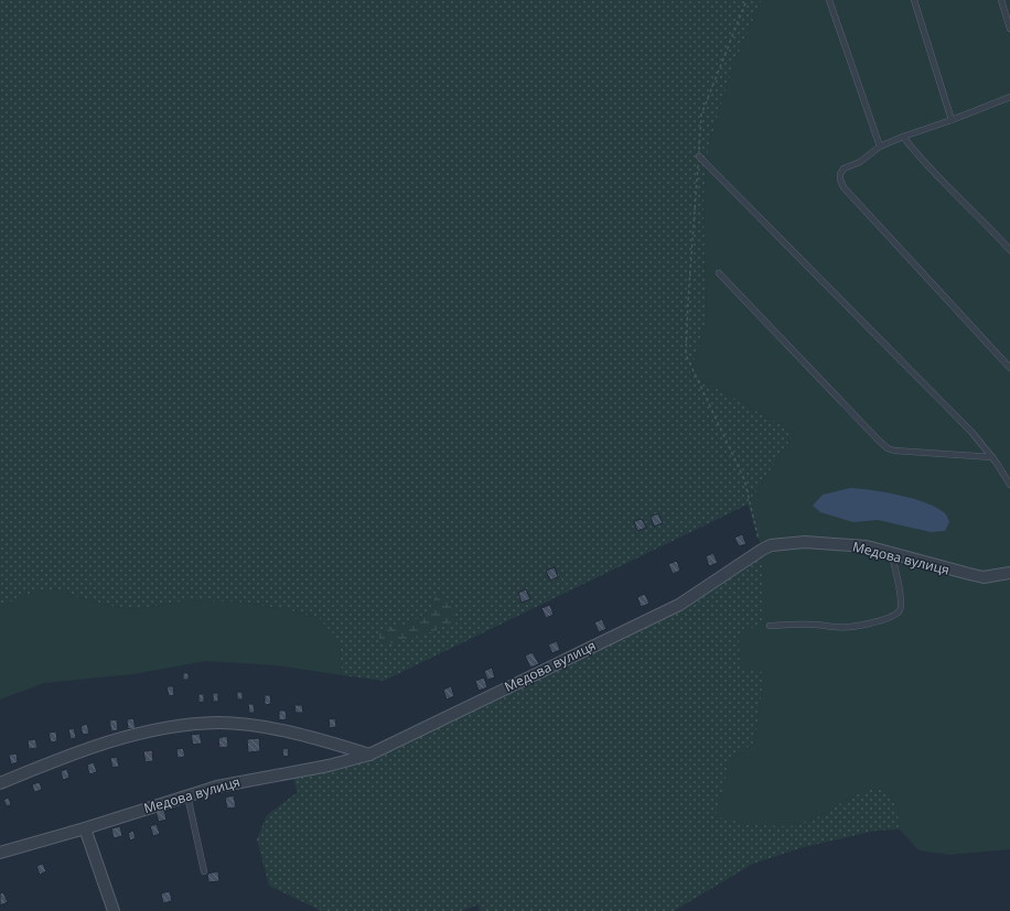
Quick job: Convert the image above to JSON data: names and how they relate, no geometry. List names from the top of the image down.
{
  "streets": {
    "street": ["Медова вулиця"]
  }
}
